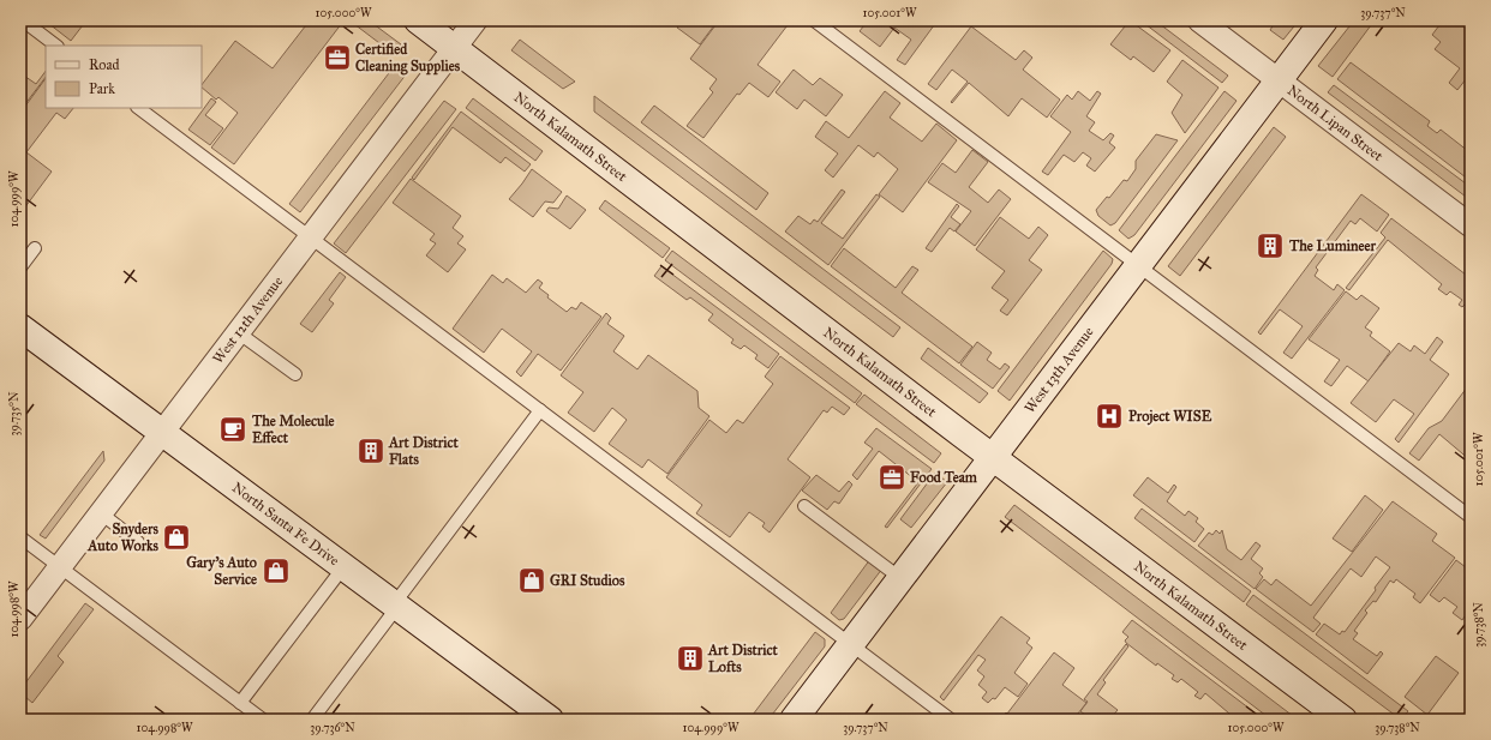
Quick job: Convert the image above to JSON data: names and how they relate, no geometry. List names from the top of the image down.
{
  "streets": {
    "main road": ["North Kalamath Street", "West 13th Avenue", "North Santa Fe Drive"],
    "street": ["North Lipan Street", "West 12th Avenue"]
  },
  "crossings": [
    ["North Lipan Street", "West 13th Avenue"],
    ["North Kalamath Street", "West 12th Avenue"],
    ["North Kalamath Street", "West 13th Avenue"],
    ["West 12th Avenue", "North Santa Fe Drive"]
  ],
  "places": {
    "office": ["Certified Cleaning Supplies", "Food Team"],
    "building": ["The Lumineer", "Art District Flats", "Art District Lofts"],
    "hospital": ["Project WISE"],
    "cafe": ["The Molecule Effect"],
    "shop": ["Snyders Auto Works", "Gary's Auto Service", "GRI Studios"]
  },
  "legend": ["Road", "Park"],
  "coordinates": [
    "105.000°W",
    "105.001°W",
    "39.737°N",
    "104.999°W",
    "39.735°N",
    "104.998°W",
    "39.738°N",
    "39.736°N"
  ]
}
